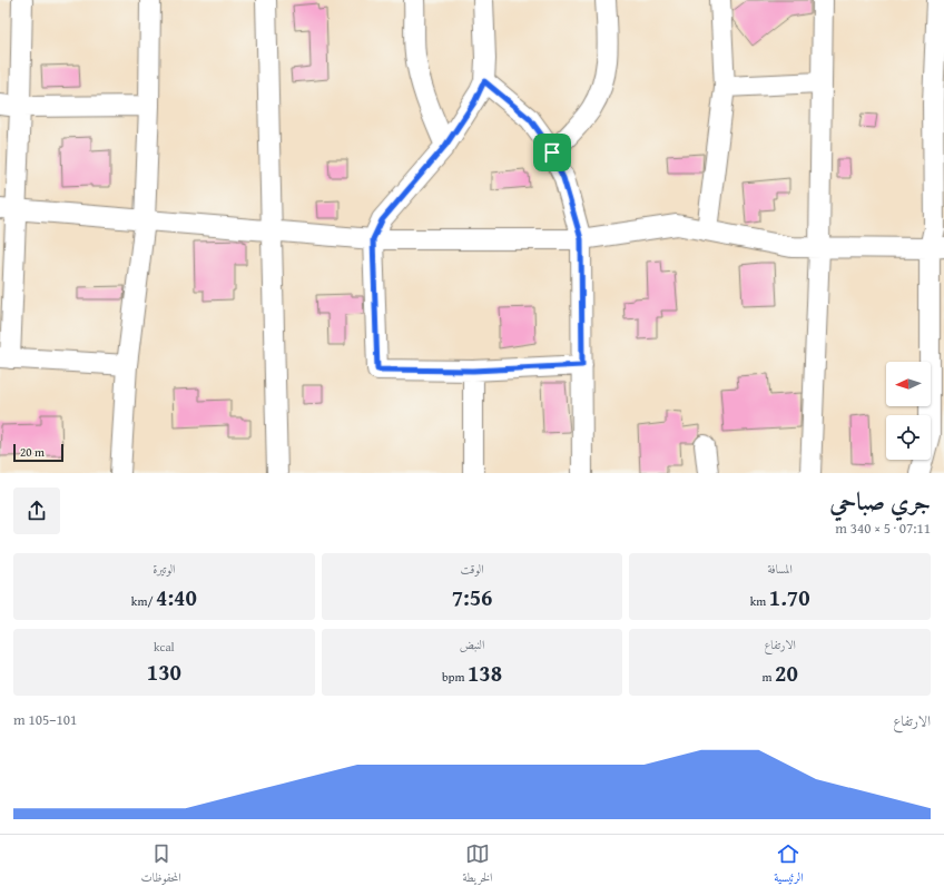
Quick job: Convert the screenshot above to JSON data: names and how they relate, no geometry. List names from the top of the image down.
{
  "scale_bar": "20 m",
  "north": "left",
  "page": {
    "scale": "20 m",
    "heading": ["جري صباحي", "07:11 · 5 × 340 m"],
    "stats": [
      ["المسافة", "1.70 km"],
      ["الوقت", "7:56"],
      ["الوتيرة", "4:40 /km"],
      ["الارتفاع", "20 m"],
      ["النبض", "138 bpm"],
      ["kcal", "130"]
    ],
    "chart": ["الارتفاع", "101–105 m"],
    "tabs": ["الرئيسية", "الخريطة", "المحفوظات"]
  }
}
